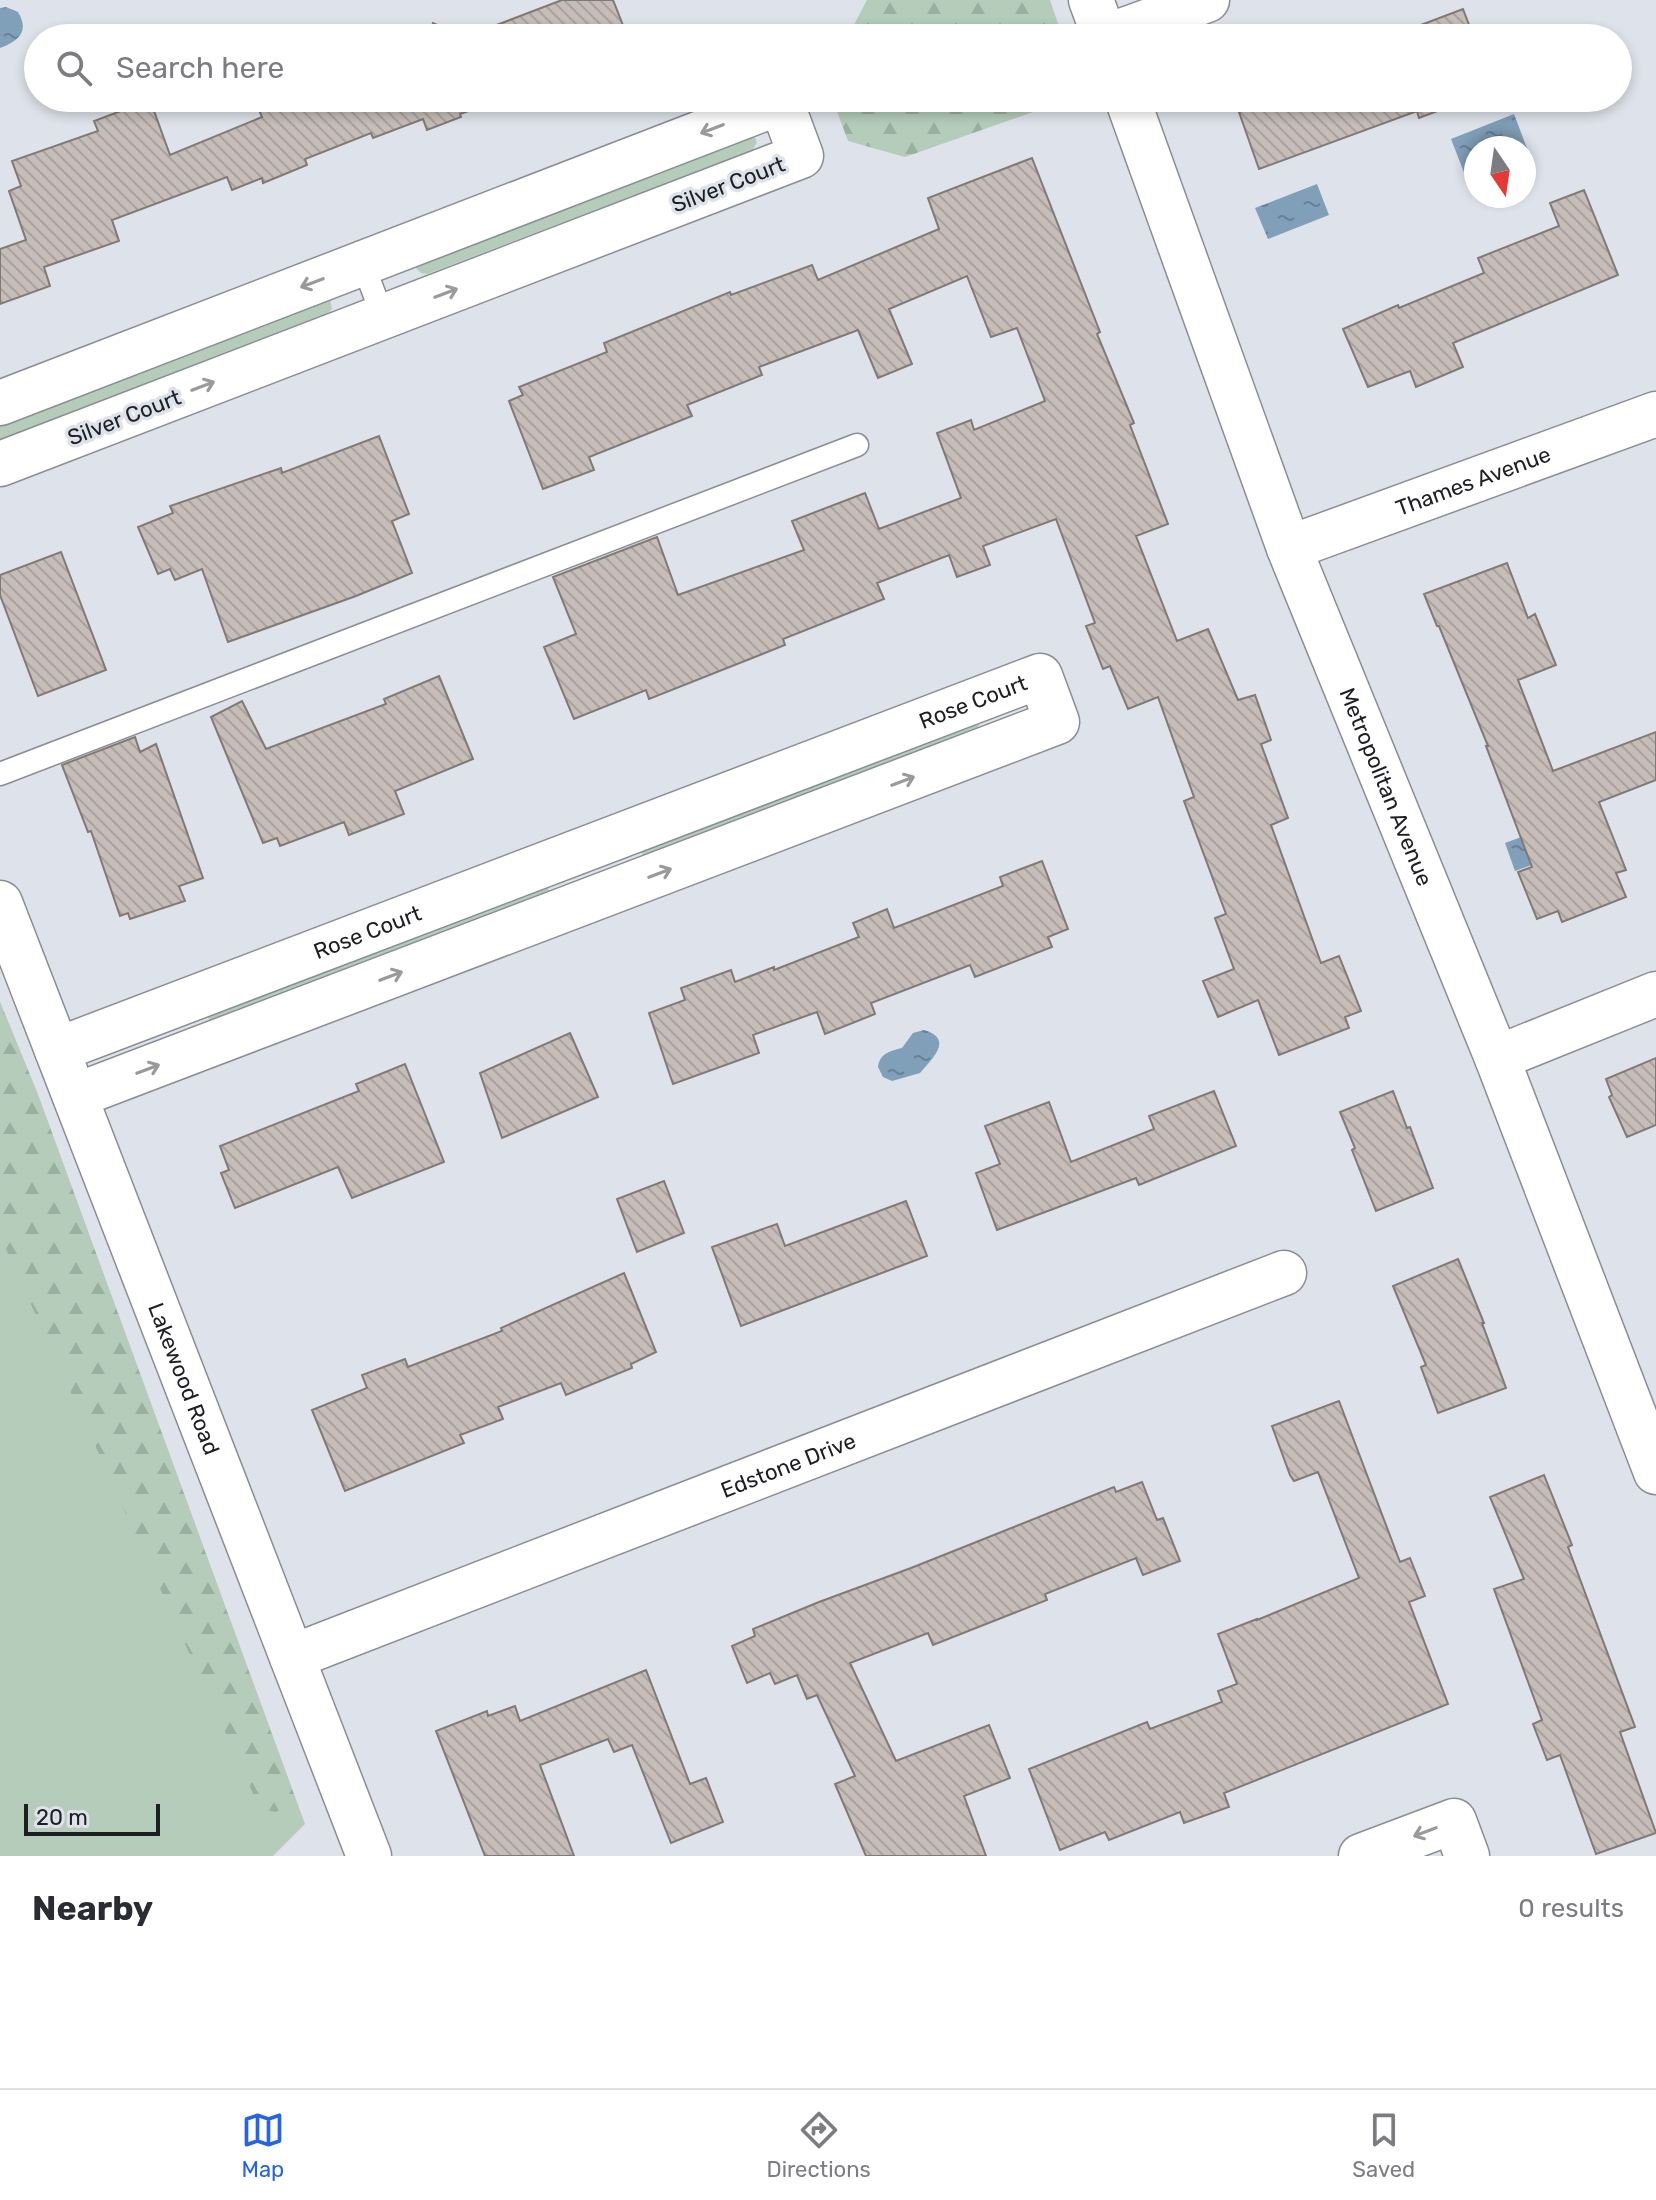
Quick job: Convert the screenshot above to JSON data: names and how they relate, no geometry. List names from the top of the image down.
{
  "streets": {
    "street": [
      "Silver Court",
      "Thames Avenue",
      "Rose Court",
      "Metropolitan Avenue",
      "Lakewood Road",
      "Edstone Drive"
    ]
  },
  "crossings": [
    ["Thames Avenue", "Metropolitan Avenue"],
    ["Rose Court", "Lakewood Road"],
    ["Lakewood Road", "Edstone Drive"]
  ],
  "scale_bar": "20 m",
  "north": "bottom",
  "page": {
    "search": "Search here",
    "scale": "20 m",
    "heading": ["Nearby", "0 results"],
    "nav": ["Map", "Directions", "Saved"]
  }
}
